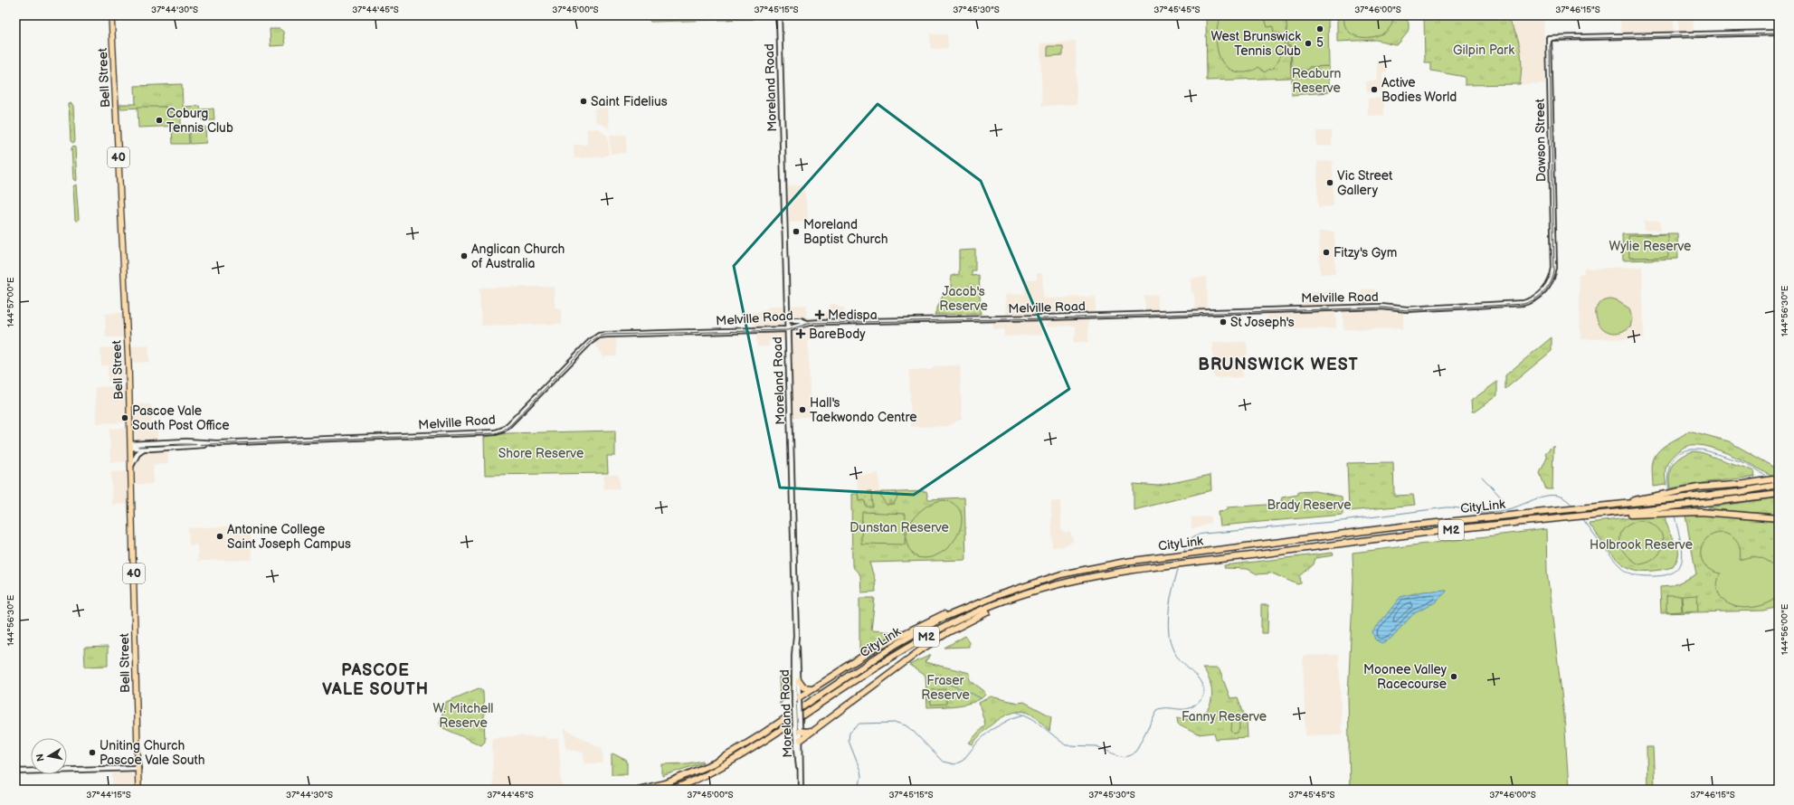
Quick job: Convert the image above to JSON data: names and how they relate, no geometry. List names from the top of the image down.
{
  "streets": {
    "highway": [
      "Bell Street",
      "40",
      "CityLink",
      "M2"
    ],
    "main road": ["Moreland Road", "Dawson Street", "Melville Road"]
  },
  "crossings": [
    ["Bell Street", "Melville Road"],
    ["Moreland Road", "Melville Road"],
    ["Dawson Street", "Melville Road"]
  ],
  "districts": ["BRUNSWICK WEST", "PASCOE VALE SOUTH"],
  "parks": [
    "Gilpin Park",
    "Reaburn Reserve",
    "Wylie Reserve",
    "Jacob's Reserve",
    "Shore Reserve",
    "Brady Reserve",
    "Dunstan Reserve",
    "Holbrook Reserve",
    "Fraser Reserve",
    "W. Mitchell Reserve",
    "Fanny Reserve"
  ],
  "places": {
    "other": [
      "5",
      "West Brunswick Tennis Club",
      "Active Bodies World",
      "Saint Fidelius",
      "Coburg Tennis Club",
      "Vic Street Gallery",
      "Moreland Baptist Church",
      "Fitzy's Gym",
      "Anglican Church of Australia",
      "St Joseph's",
      "Hall's Taekwondo Centre",
      "Pascoe Vale South Post Office",
      "Antonine College Saint Joseph Campus",
      "Moonee Valley Racecourse",
      "Uniting Church Pascoe Vale South"
    ],
    "health": ["Medispa", "BareBody"]
  },
  "north": "left",
  "coordinates": [
    "37°44'30\"S",
    "37°44'45\"S",
    "37°45'00\"S",
    "37°45'15\"S",
    "37°45'30\"S",
    "37°45'45\"S",
    "37°46'00\"S",
    "37°46'15\"S",
    "144°57'00\"E",
    "144°56'30\"E",
    "144°56'00\"E",
    "37°44'15\"S"
  ]
}
